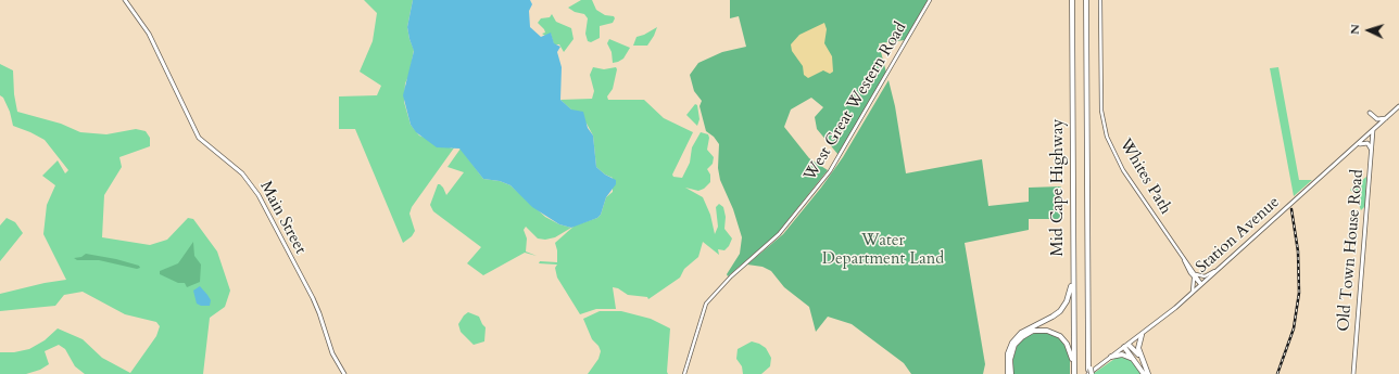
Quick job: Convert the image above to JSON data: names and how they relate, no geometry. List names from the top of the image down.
{
  "streets": {
    "highway": ["Mid Cape Highway"],
    "main road": ["Main Street", "Station Avenue", "Old Town House Road"],
    "street": ["West Great Western Road", "Whites Path"]
  },
  "crossings": [
    ["Whites Path", "Station Avenue"],
    ["Mid Cape Highway", "Station Avenue"],
    ["Station Avenue", "Old Town House Road"]
  ],
  "parks": ["Water Department Land"],
  "north": "left"
}
